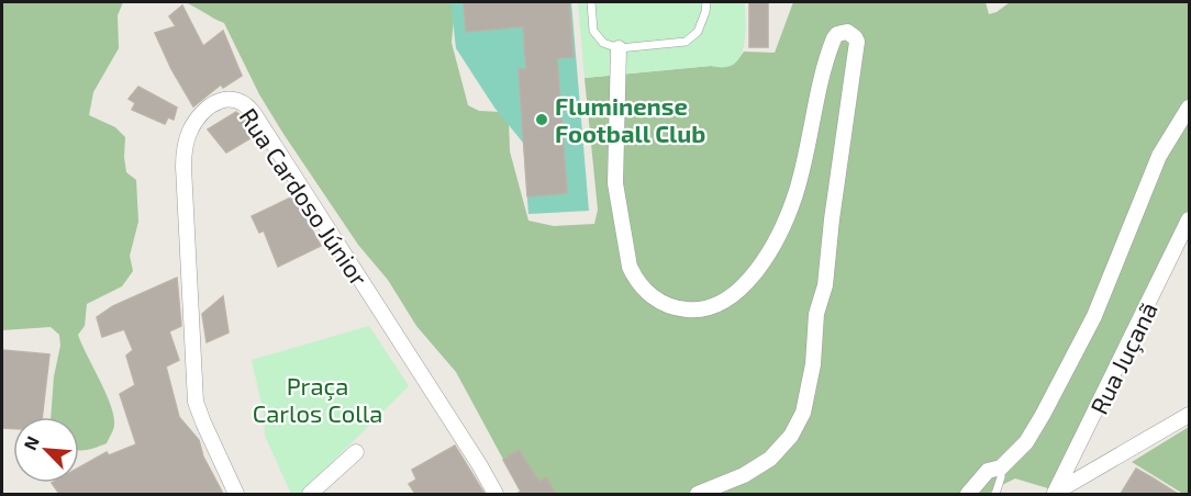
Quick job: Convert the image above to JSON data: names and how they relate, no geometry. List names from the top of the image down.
{
  "streets": {
    "street": ["Rua Cardoso Júnior", "Rua Juçanã"]
  },
  "parks": ["Praça Carlos Colla"],
  "places": ["Fluminense Football Club"],
  "north": "top left"
}
